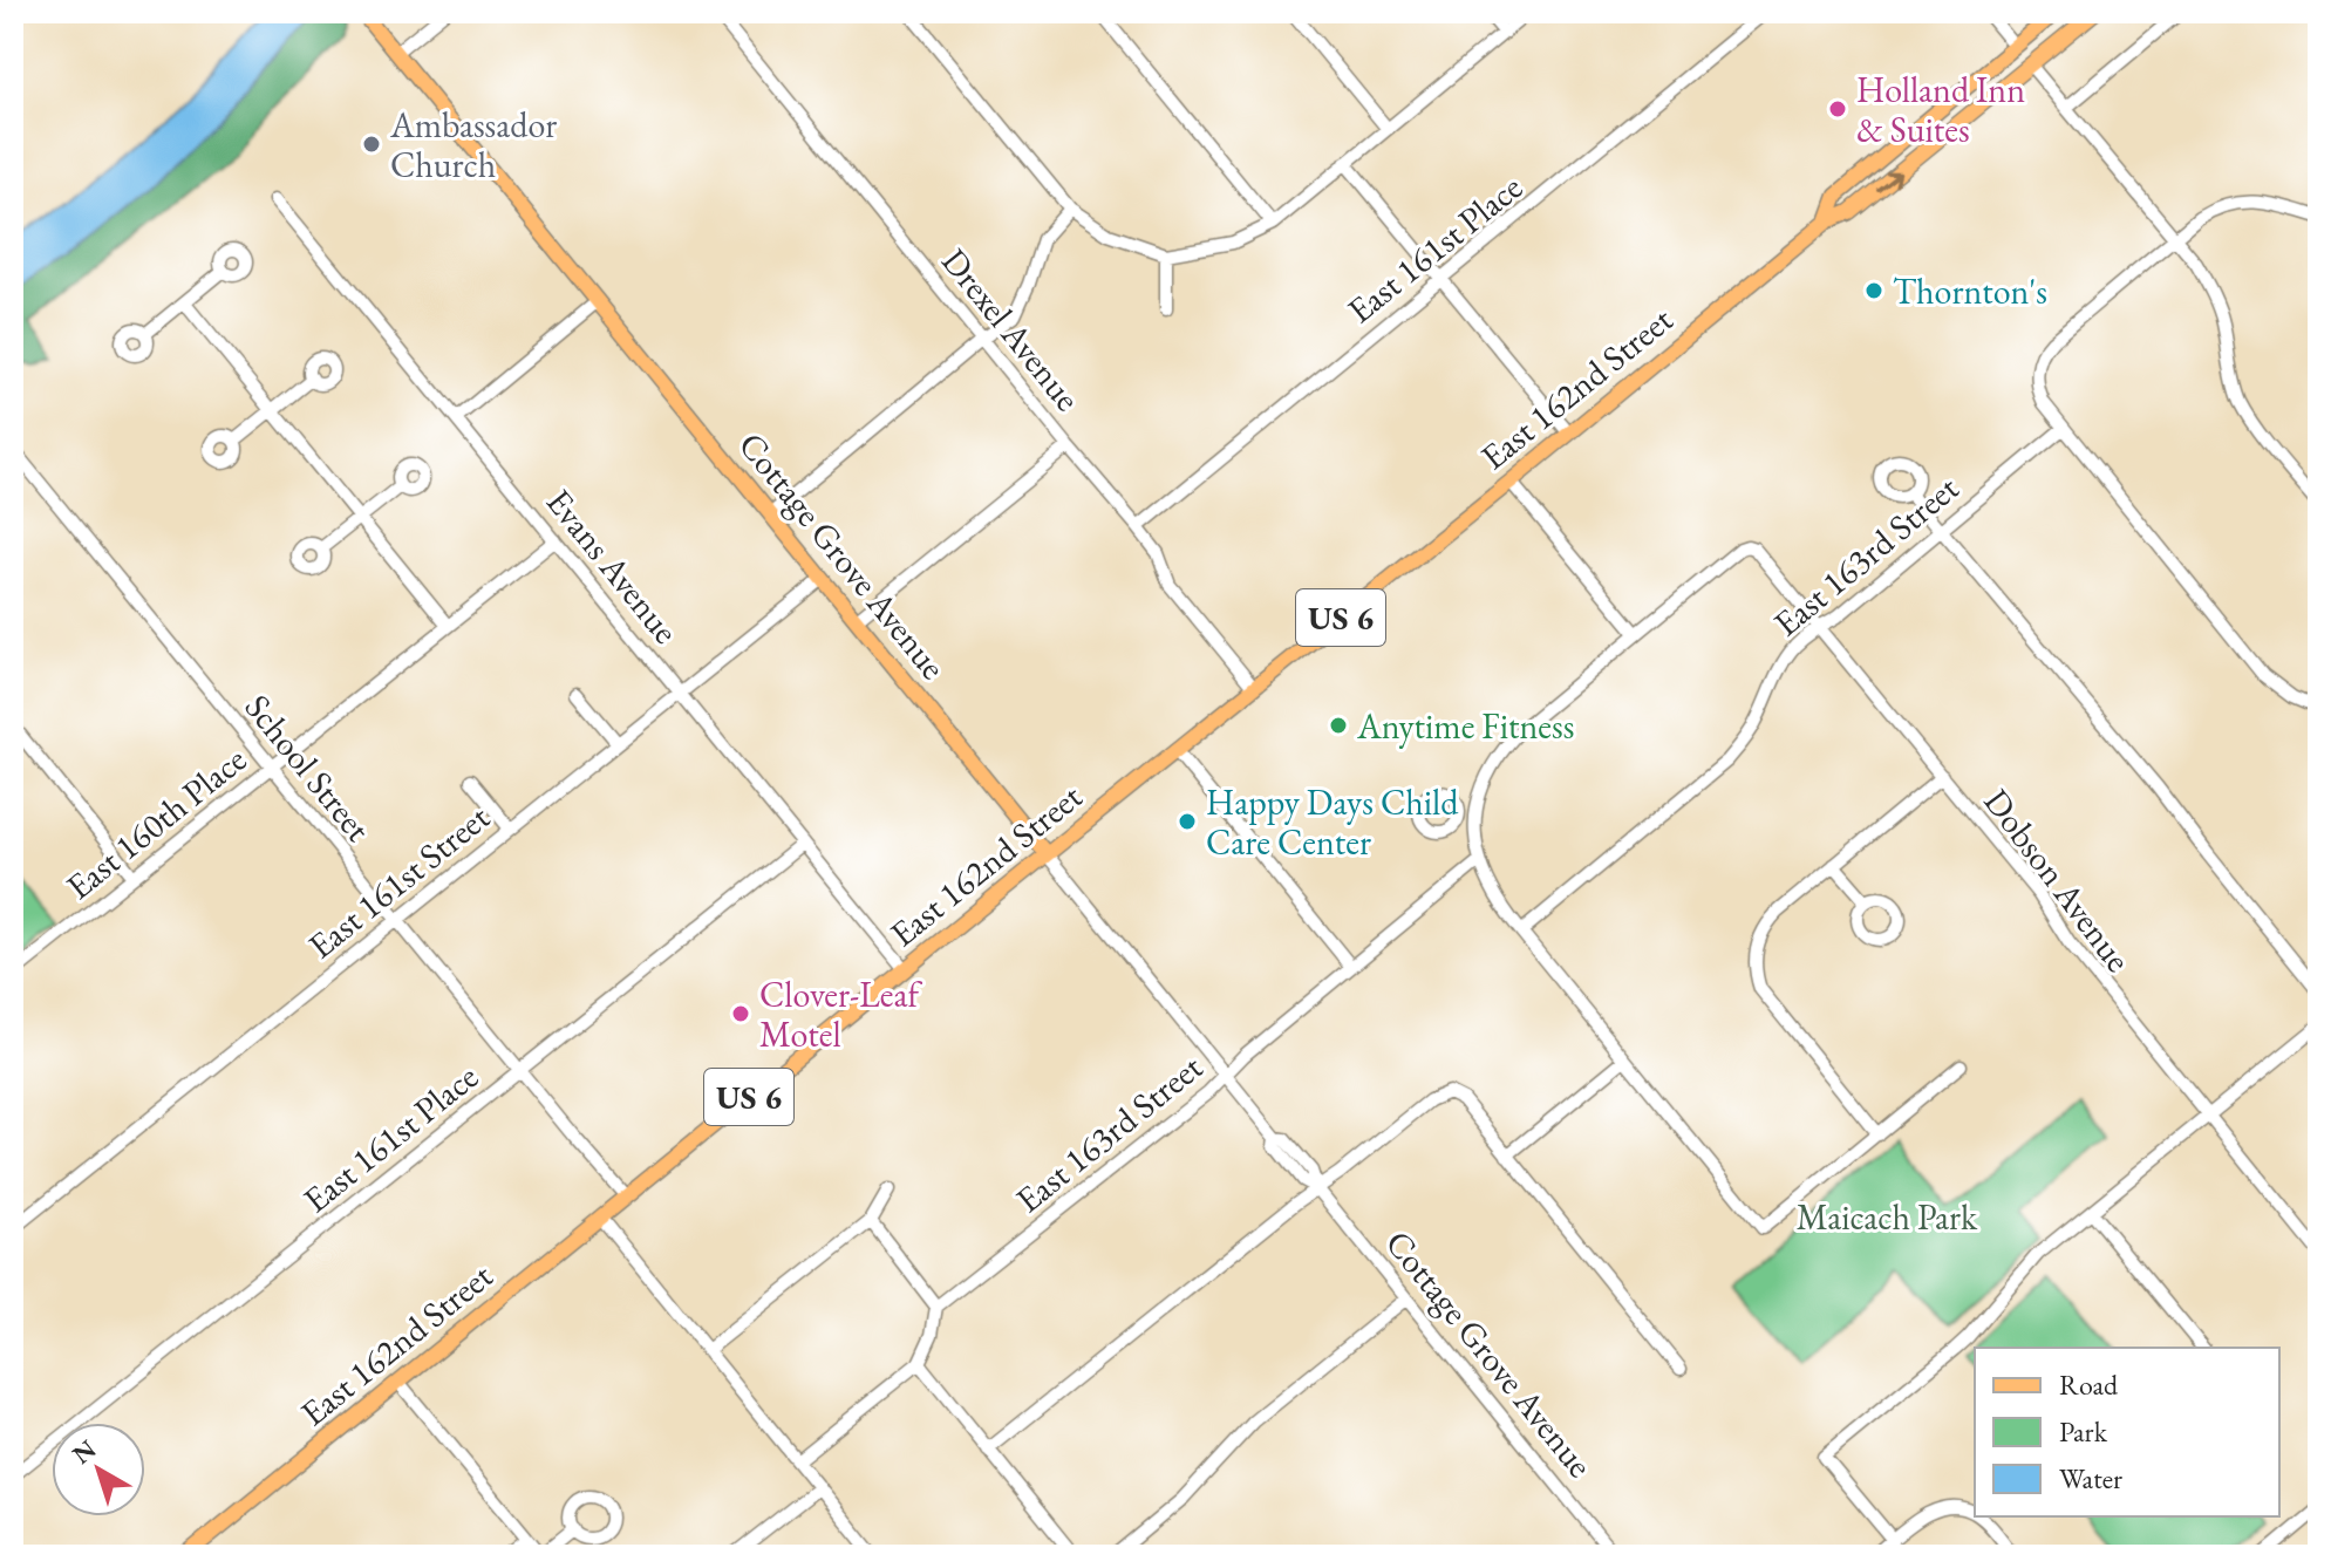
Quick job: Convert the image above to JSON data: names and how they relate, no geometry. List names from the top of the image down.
{
  "streets": {
    "main road": ["East 162nd Street", "Cottage Grove Avenue", "US 6"],
    "street": [
      "East 161st Place",
      "Drexel Avenue",
      "East 163rd Street",
      "Evans Avenue",
      "School Street",
      "East 160th Place",
      "Dobson Avenue",
      "East 161st Street"
    ]
  },
  "crossings": [
    ["East 161st Place", "Drexel Avenue"],
    ["East 161st Place", "Evans Avenue"],
    ["East 161st Place", "School Street"],
    ["Drexel Avenue", "East 162nd Street"],
    ["East 162nd Street", "Cottage Grove Avenue"],
    ["East 162nd Street", "Evans Avenue"],
    ["East 162nd Street", "School Street"],
    ["Cottage Grove Avenue", "East 163rd Street"],
    ["Cottage Grove Avenue", "East 161st Street"],
    ["East 163rd Street", "Dobson Avenue"],
    ["Evans Avenue", "East 160th Place"],
    ["Evans Avenue", "East 161st Street"],
    ["School Street", "East 160th Place"],
    ["School Street", "East 161st Street"]
  ],
  "parks": ["Maicach Park"],
  "places": [
    "Holland Inn & Suites",
    "Ambassador Church",
    "Thornton's",
    "Anytime Fitness",
    "Happy Days Child Care Center",
    "Clover-Leaf Motel"
  ],
  "legend": ["Road", "Park", "Water"],
  "north": "top left"
}
